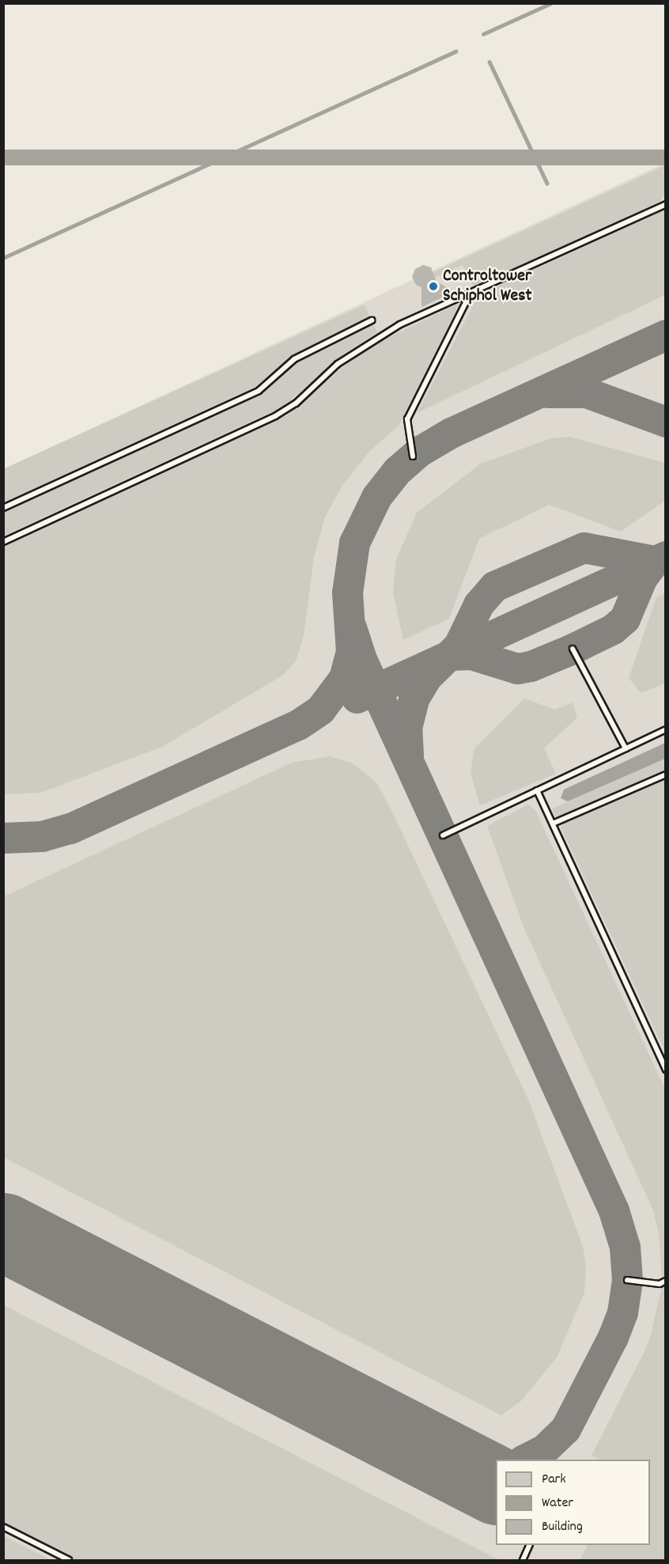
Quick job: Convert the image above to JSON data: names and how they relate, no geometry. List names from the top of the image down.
{
  "places": ["Controltower Schiphol West"],
  "legend": ["Park", "Water", "Building"]
}
